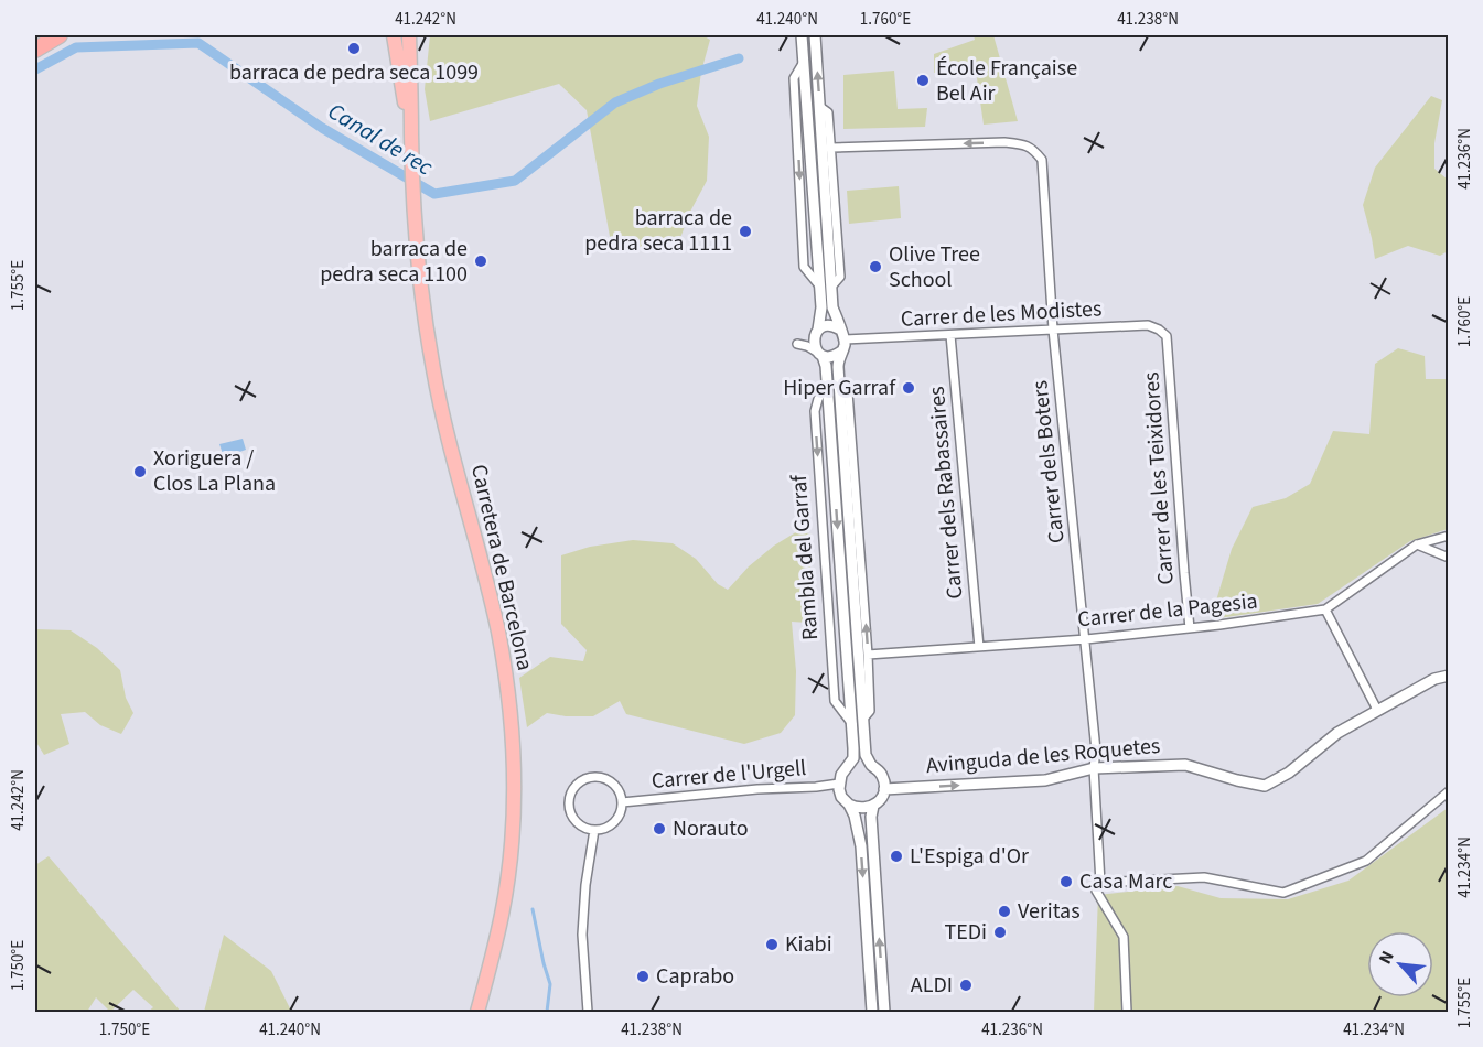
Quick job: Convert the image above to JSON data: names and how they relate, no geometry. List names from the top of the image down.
{
  "streets": {
    "highway": ["Carretera de Barcelona"],
    "street": [
      "Carrer de les Modistes",
      "Carrer dels Boters",
      "Carrer de les Teixidores",
      "Carrer dels Rabassaires",
      "Rambla del Garraf",
      "Carrer de la Pagesia",
      "Avinguda de les Roquetes",
      "Carrer de l'Urgell"
    ]
  },
  "crossings": [
    ["Carrer de les Modistes", "Carrer dels Boters"],
    ["Carrer de les Modistes", "Carrer de les Teixidores"],
    ["Carrer de les Modistes", "Carrer dels Rabassaires"],
    ["Carrer de les Modistes", "Rambla del Garraf"],
    ["Carrer dels Boters", "Carrer de la Pagesia"],
    ["Carrer dels Boters", "Avinguda de les Roquetes"],
    ["Carrer de les Teixidores", "Carrer de la Pagesia"],
    ["Carrer dels Rabassaires", "Carrer de la Pagesia"],
    ["Rambla del Garraf", "Avinguda de les Roquetes"],
    ["Rambla del Garraf", "Carrer de l'Urgell"],
    ["Avinguda de les Roquetes", "Carrer de l'Urgell"]
  ],
  "one_way": ["Avinguda de les Roquetes"],
  "water": ["Canal de rec"],
  "places": [
    "barraca de pedra seca 1099",
    "École Française Bel Air",
    "barraca de pedra seca 1111",
    "barraca de pedra seca 1100",
    "Olive Tree School",
    "Hiper Garraf",
    "Xoriguera / Clos La Plana",
    "Norauto",
    "L'Espiga d'Or",
    "Casa Marc",
    "Veritas",
    "TEDi",
    "Kiabi",
    "Caprabo",
    "ALDI"
  ],
  "north": "top left",
  "coordinates": [
    "41.242°N",
    "41.240°N",
    "1.760°E",
    "41.238°N",
    "41.236°N",
    "1.755°E",
    "41.234°N",
    "1.750°E"
  ]
}
